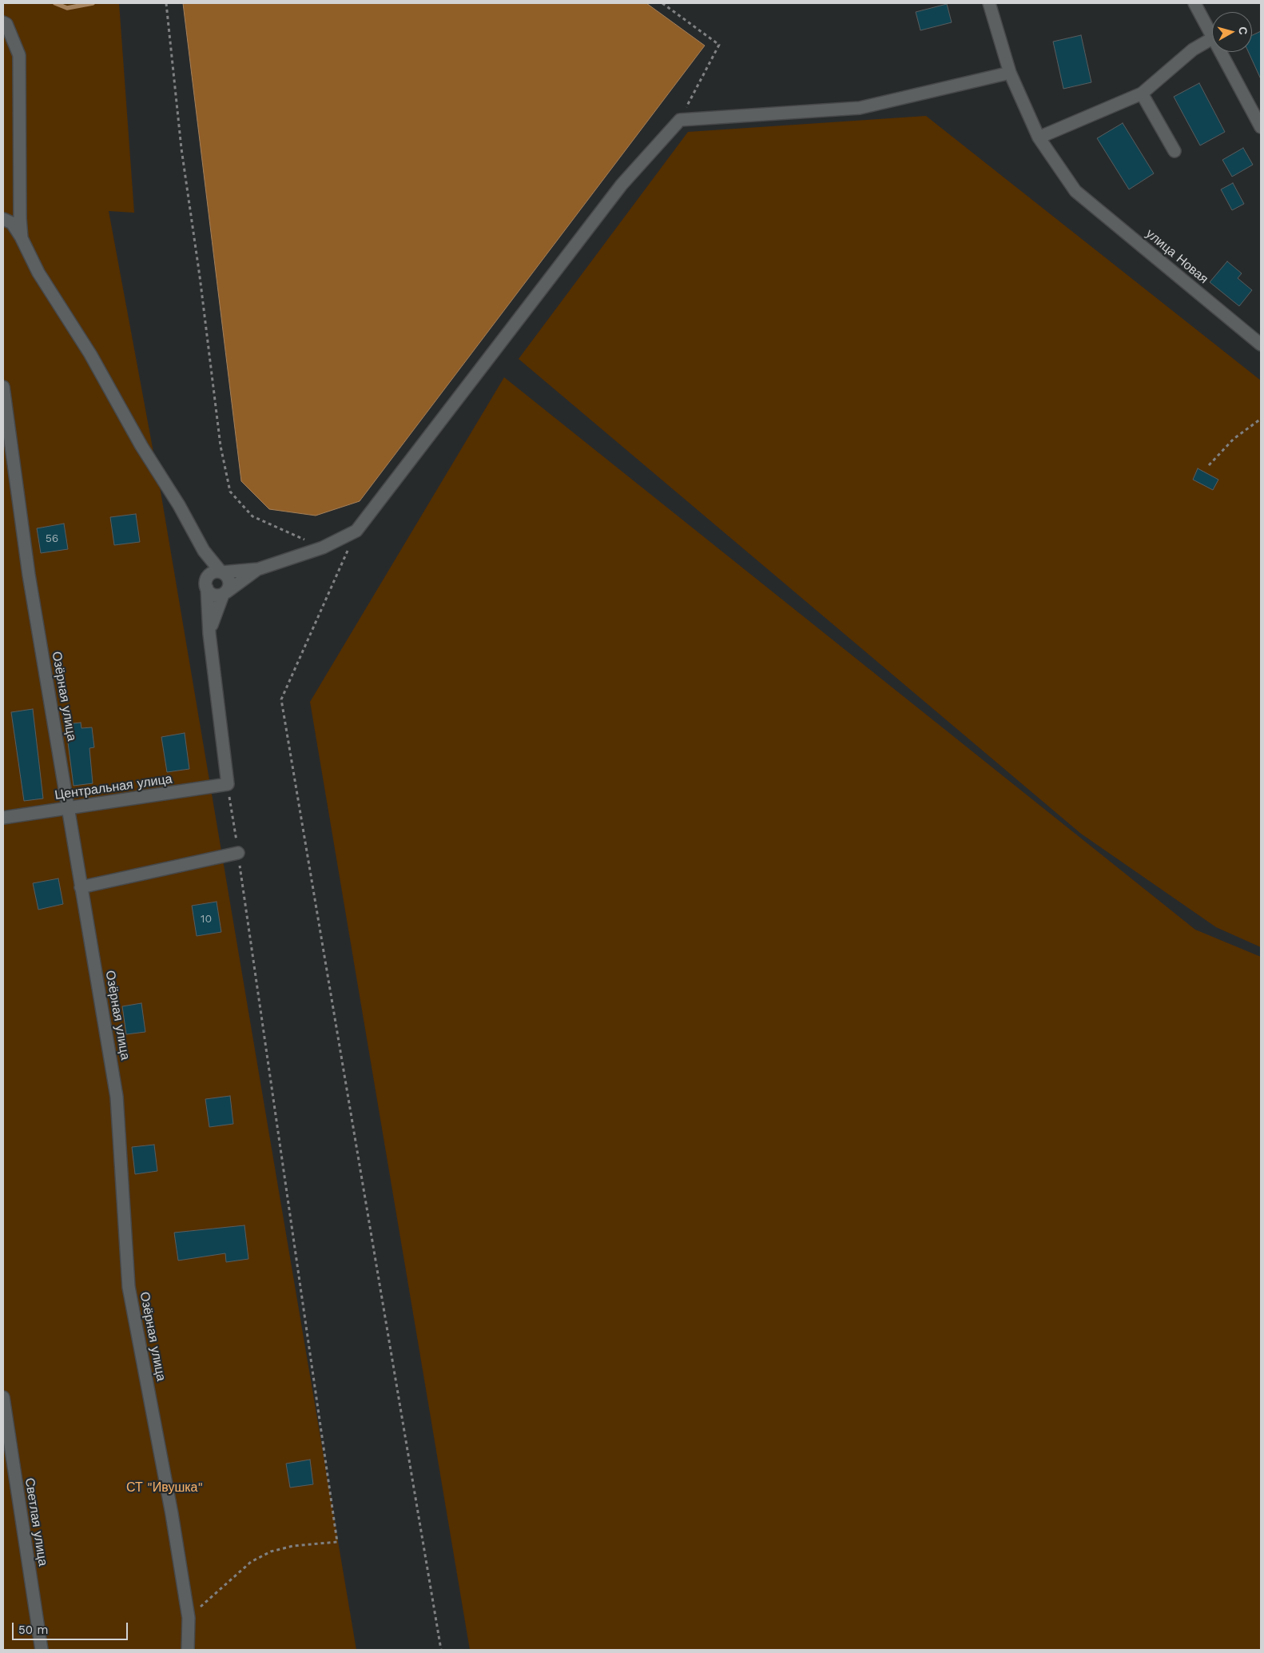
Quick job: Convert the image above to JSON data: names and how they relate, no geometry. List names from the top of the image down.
{
  "streets": {
    "street": [
      "улица Новая",
      "Озёрная улица",
      "Центральная улица",
      "Светлая улица"
    ]
  },
  "crossings": [
    ["Озёрная улица", "Центральная улица"]
  ],
  "parks": ["СТ \"Ивушка\""],
  "house_numbers": ["56", "10"],
  "scale_bar": "50 m",
  "north": "right"
}
